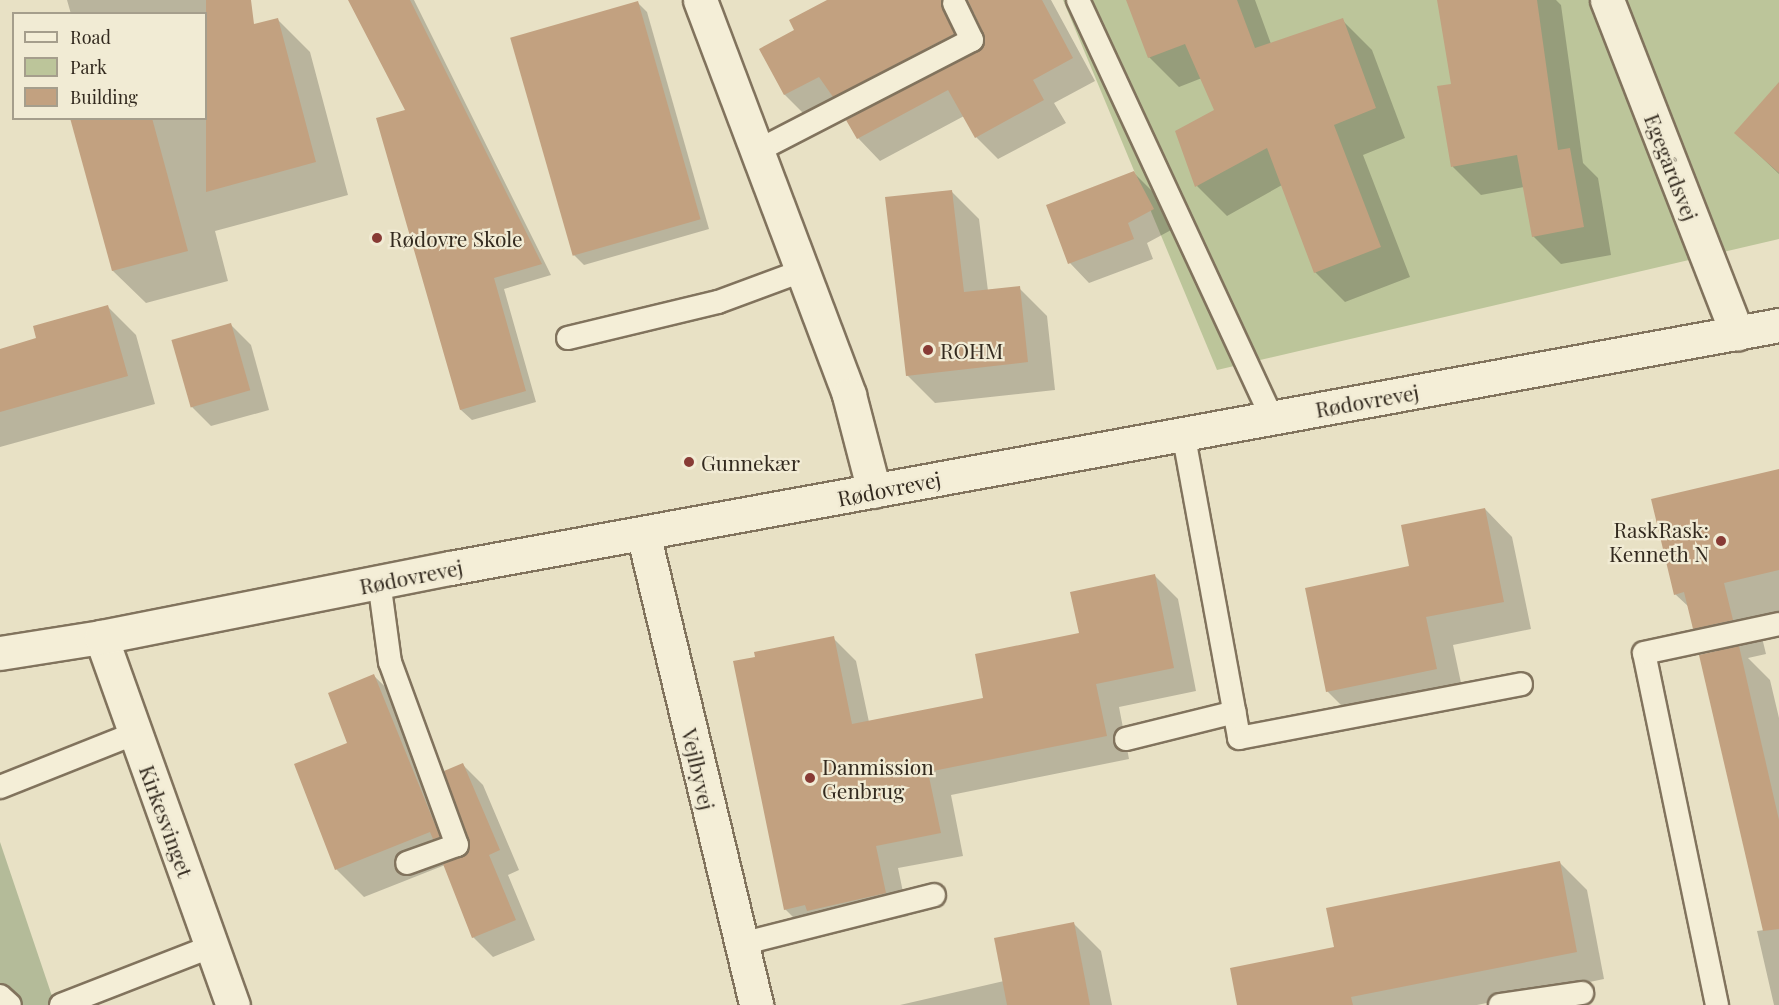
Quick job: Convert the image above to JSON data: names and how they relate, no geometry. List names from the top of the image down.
{
  "streets": {
    "street": [
      "Egegårdsvej",
      "Rødovrevej",
      "Vejlbyvej",
      "Kirkesvinget"
    ]
  },
  "crossings": [
    ["Egegårdsvej", "Rødovrevej"],
    ["Rødovrevej", "Vejlbyvej"],
    ["Rødovrevej", "Kirkesvinget"]
  ],
  "places": [
    "Rødovre Skole",
    "ROHM",
    "Gunnekær",
    "RaskRask: Kenneth N",
    "Danmission Genbrug"
  ],
  "legend": ["Road", "Park", "Building"]
}
